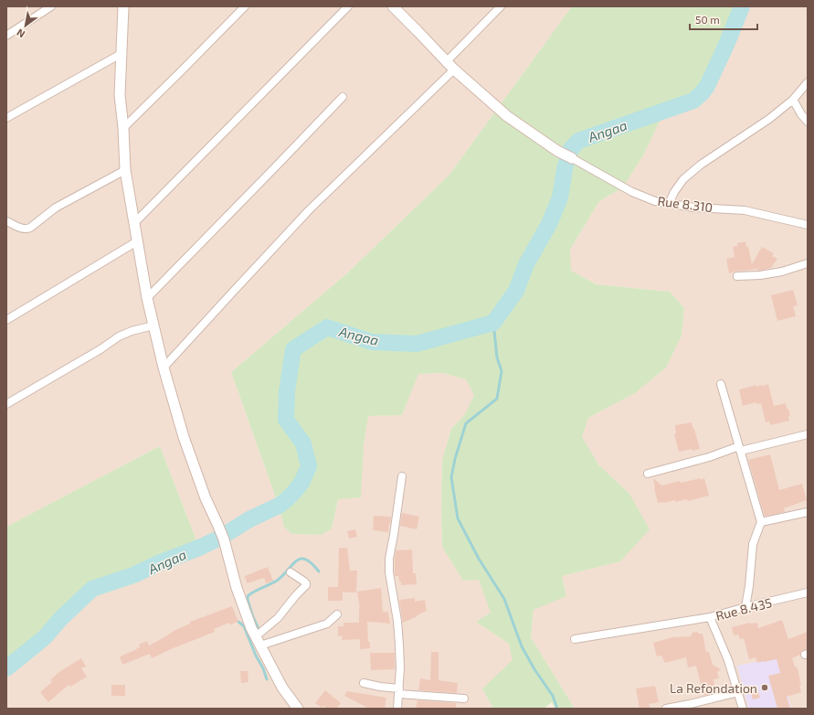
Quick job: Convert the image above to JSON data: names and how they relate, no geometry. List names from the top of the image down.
{
  "streets": {
    "street": ["Rue 8.310", "Rue 8.435"]
  },
  "water": ["Angaa"],
  "places": ["La Refondation"],
  "scale_bar": "50 m",
  "north": "bottom left"
}
